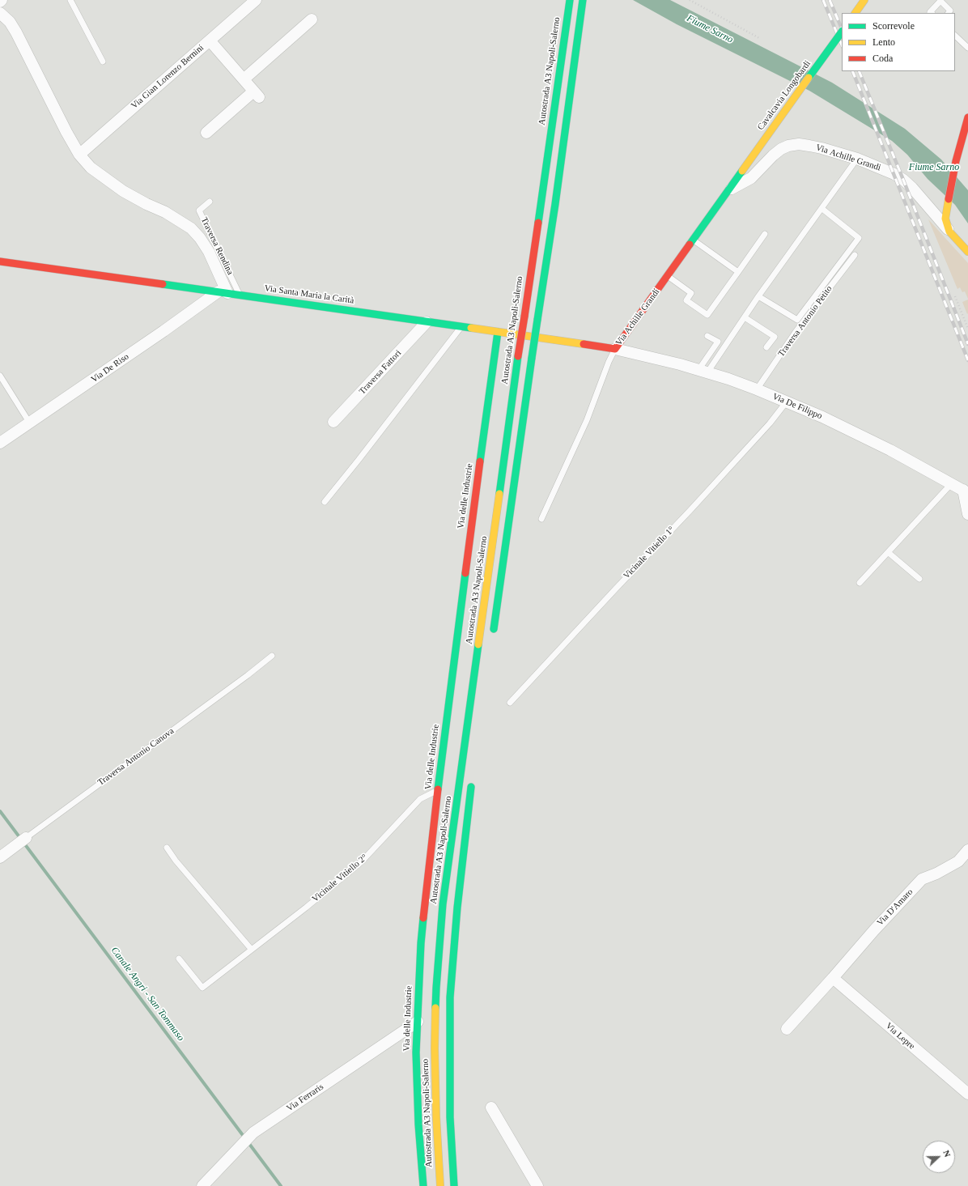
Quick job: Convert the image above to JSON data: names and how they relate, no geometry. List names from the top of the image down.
{
  "streets": {
    "main road": [
      "Autostrada A3 Napoli-Salerno",
      "Cavalcavia Longobardi",
      "Via Achille Grandi",
      "Via Santa Maria la Carità",
      "Via delle Industrie"
    ],
    "street": [
      "Via Gian Lorenzo Bernini",
      "Via De Riso",
      "Traversa Fattori",
      "Via De Filippo",
      "Traversa Antonio Canova",
      "Via D'Amaro",
      "Via Lepre",
      "Via Ferraris"
    ],
    "lane": [
      "Traversa Rendina",
      "Traversa Antonio Petito",
      "Vicinale Vitiello 1°",
      "Vicinale Vitiello 2°"
    ]
  },
  "crossings": [
    ["Cavalcavia Longobardi", "Via Achille Grandi"],
    ["Via Achille Grandi", "Via Santa Maria la Carità"],
    ["Via Achille Grandi", "Via De Filippo"],
    ["Traversa Rendina", "Via Santa Maria la Carità"],
    ["Via Santa Maria la Carità", "Via De Riso"],
    ["Via Santa Maria la Carità", "Traversa Fattori"],
    ["Via Santa Maria la Carità", "Via De Filippo"],
    ["Via Santa Maria la Carità", "Via delle Industrie"],
    ["Traversa Antonio Petito", "Via De Filippo"],
    ["Via De Filippo", "Vicinale Vitiello 1°"],
    ["Via delle Industrie", "Vicinale Vitiello 2°"],
    ["Via delle Industrie", "Via Ferraris"],
    ["Via D'Amaro", "Via Lepre"]
  ],
  "water": ["Fiume Sarno", "Canale Angri - San Tommaso"],
  "legend": ["Scorrevole", "Lento", "Coda"],
  "north": "right"
}
